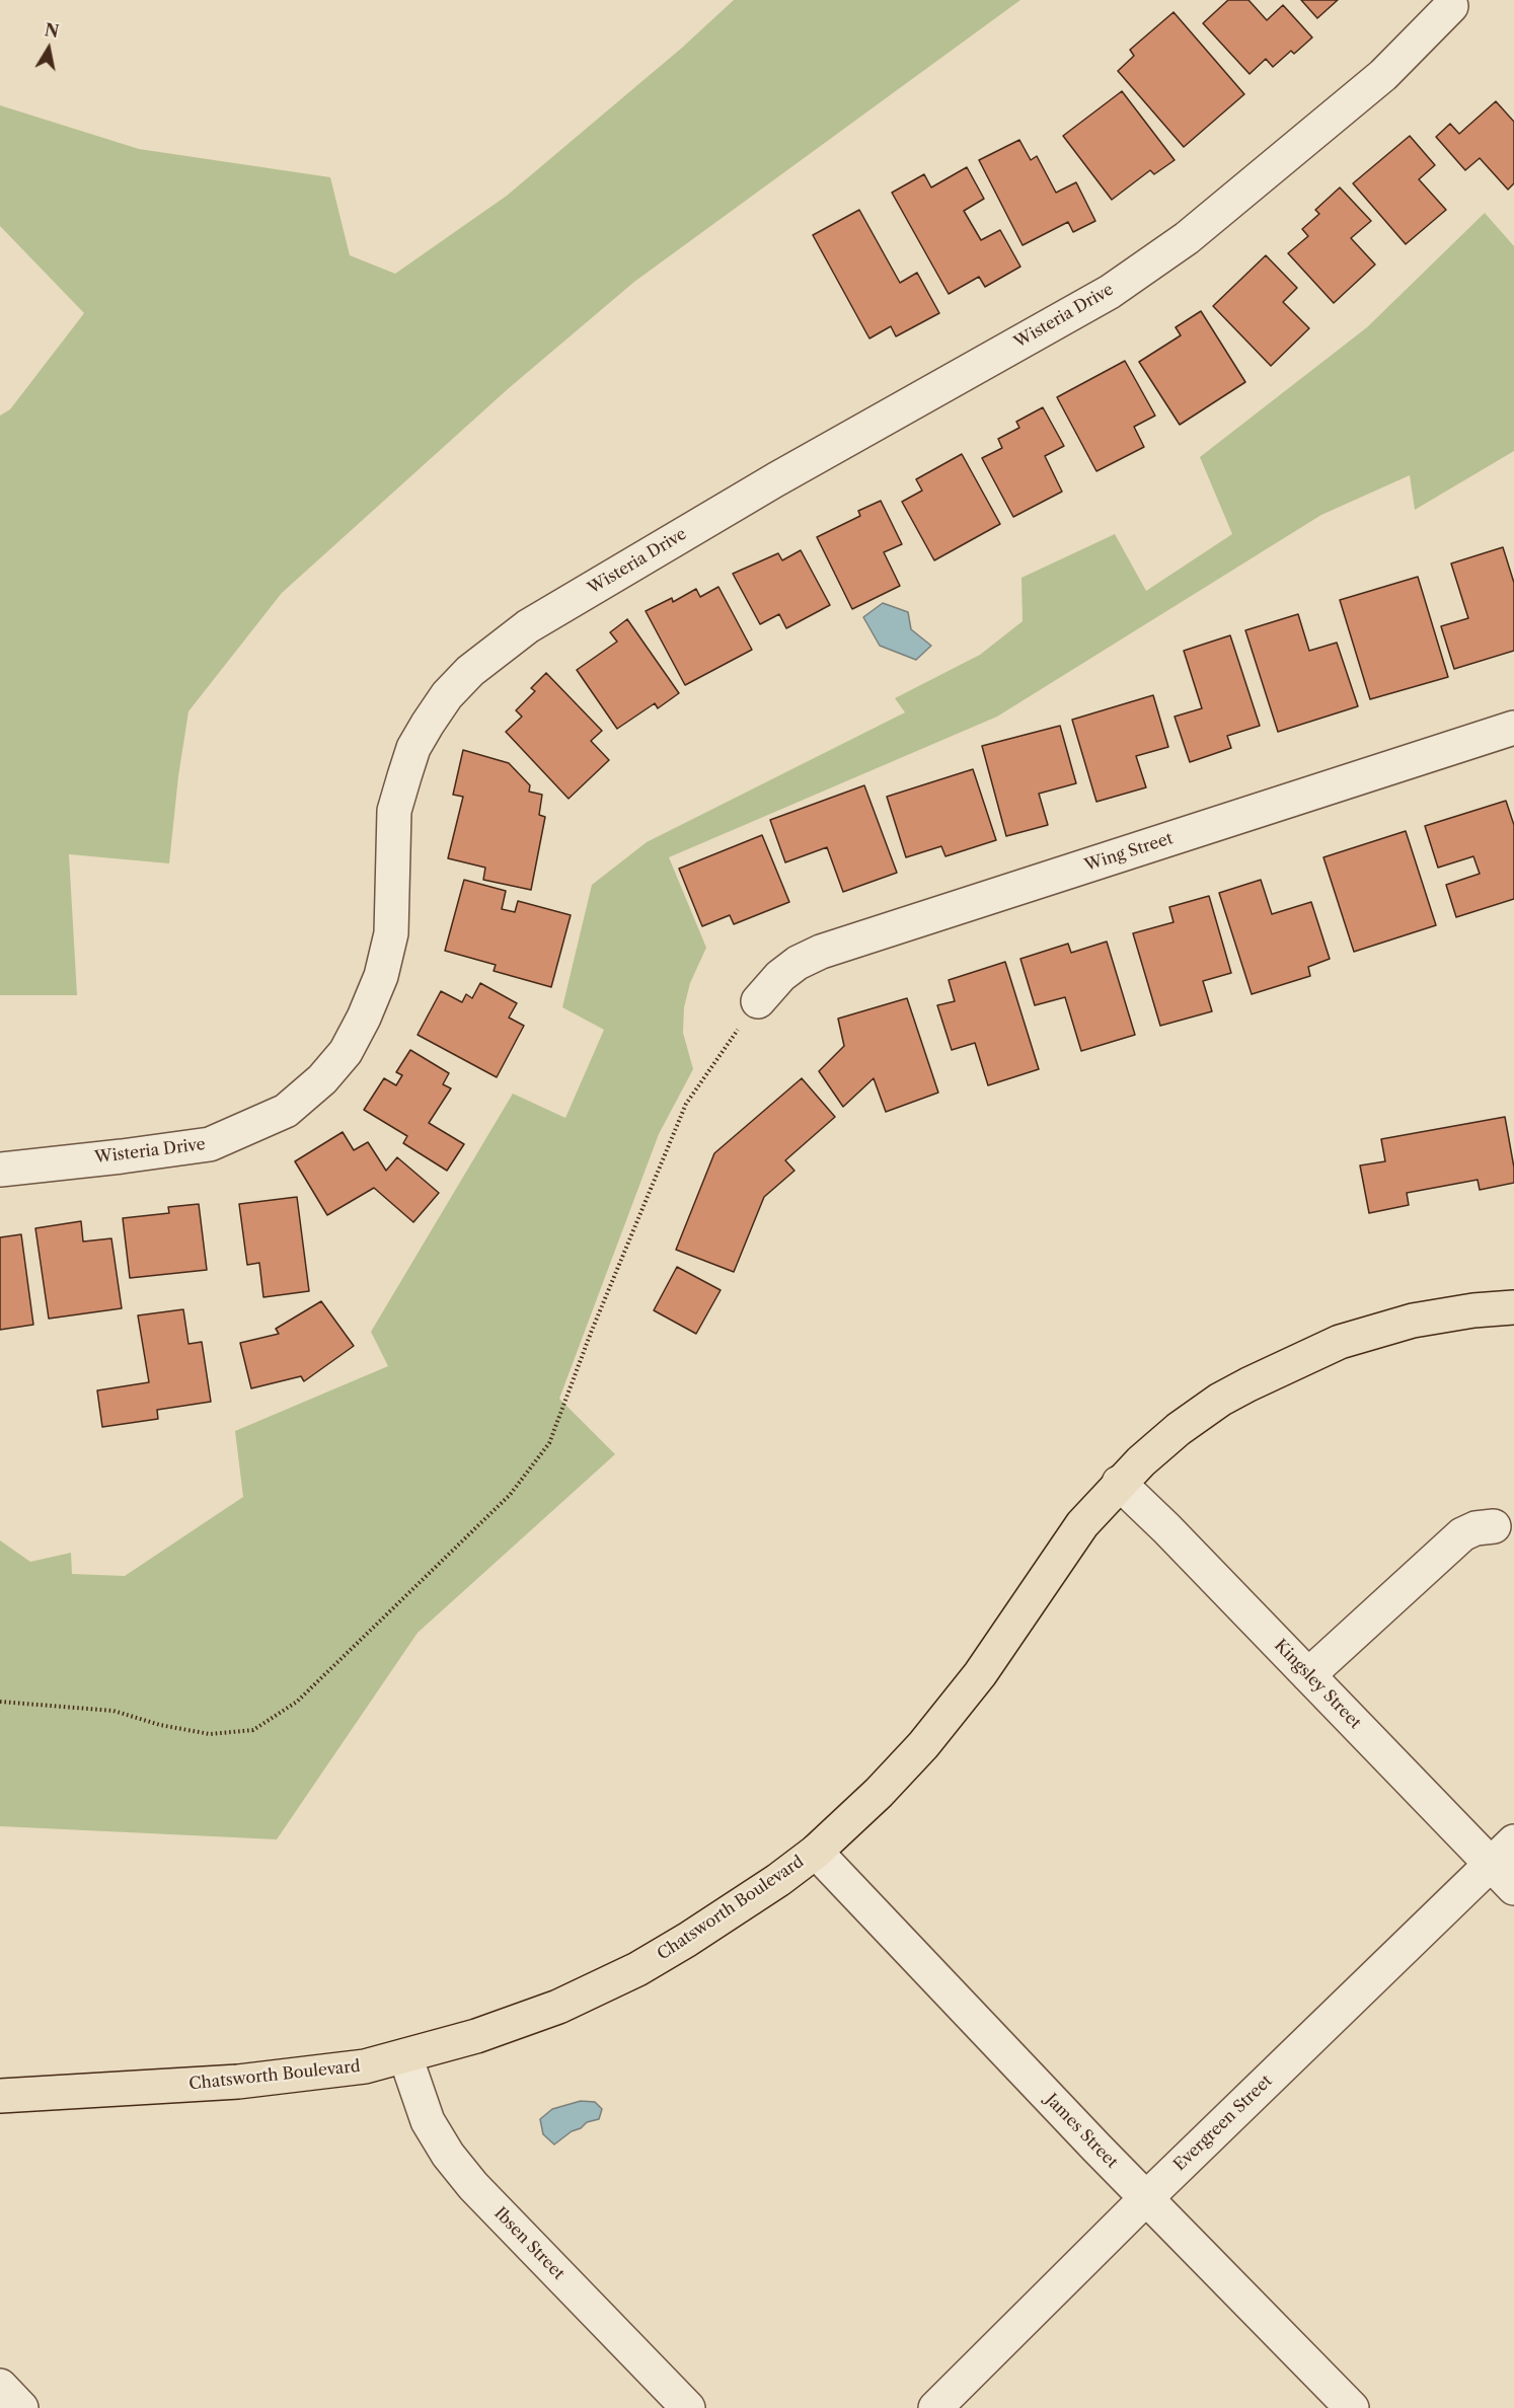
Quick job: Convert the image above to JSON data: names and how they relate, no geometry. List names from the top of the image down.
{
  "streets": {
    "main road": ["Chatsworth Boulevard"],
    "street": [
      "Wisteria Drive",
      "Wing Street",
      "Kingsley Street",
      "Evergreen Street",
      "James Street",
      "Ibsen Street"
    ]
  },
  "crossings": [
    ["Kingsley Street", "Chatsworth Boulevard"],
    ["Kingsley Street", "Evergreen Street"],
    ["Chatsworth Boulevard", "James Street"],
    ["Chatsworth Boulevard", "Ibsen Street"],
    ["Evergreen Street", "James Street"]
  ],
  "north": "top"
}
